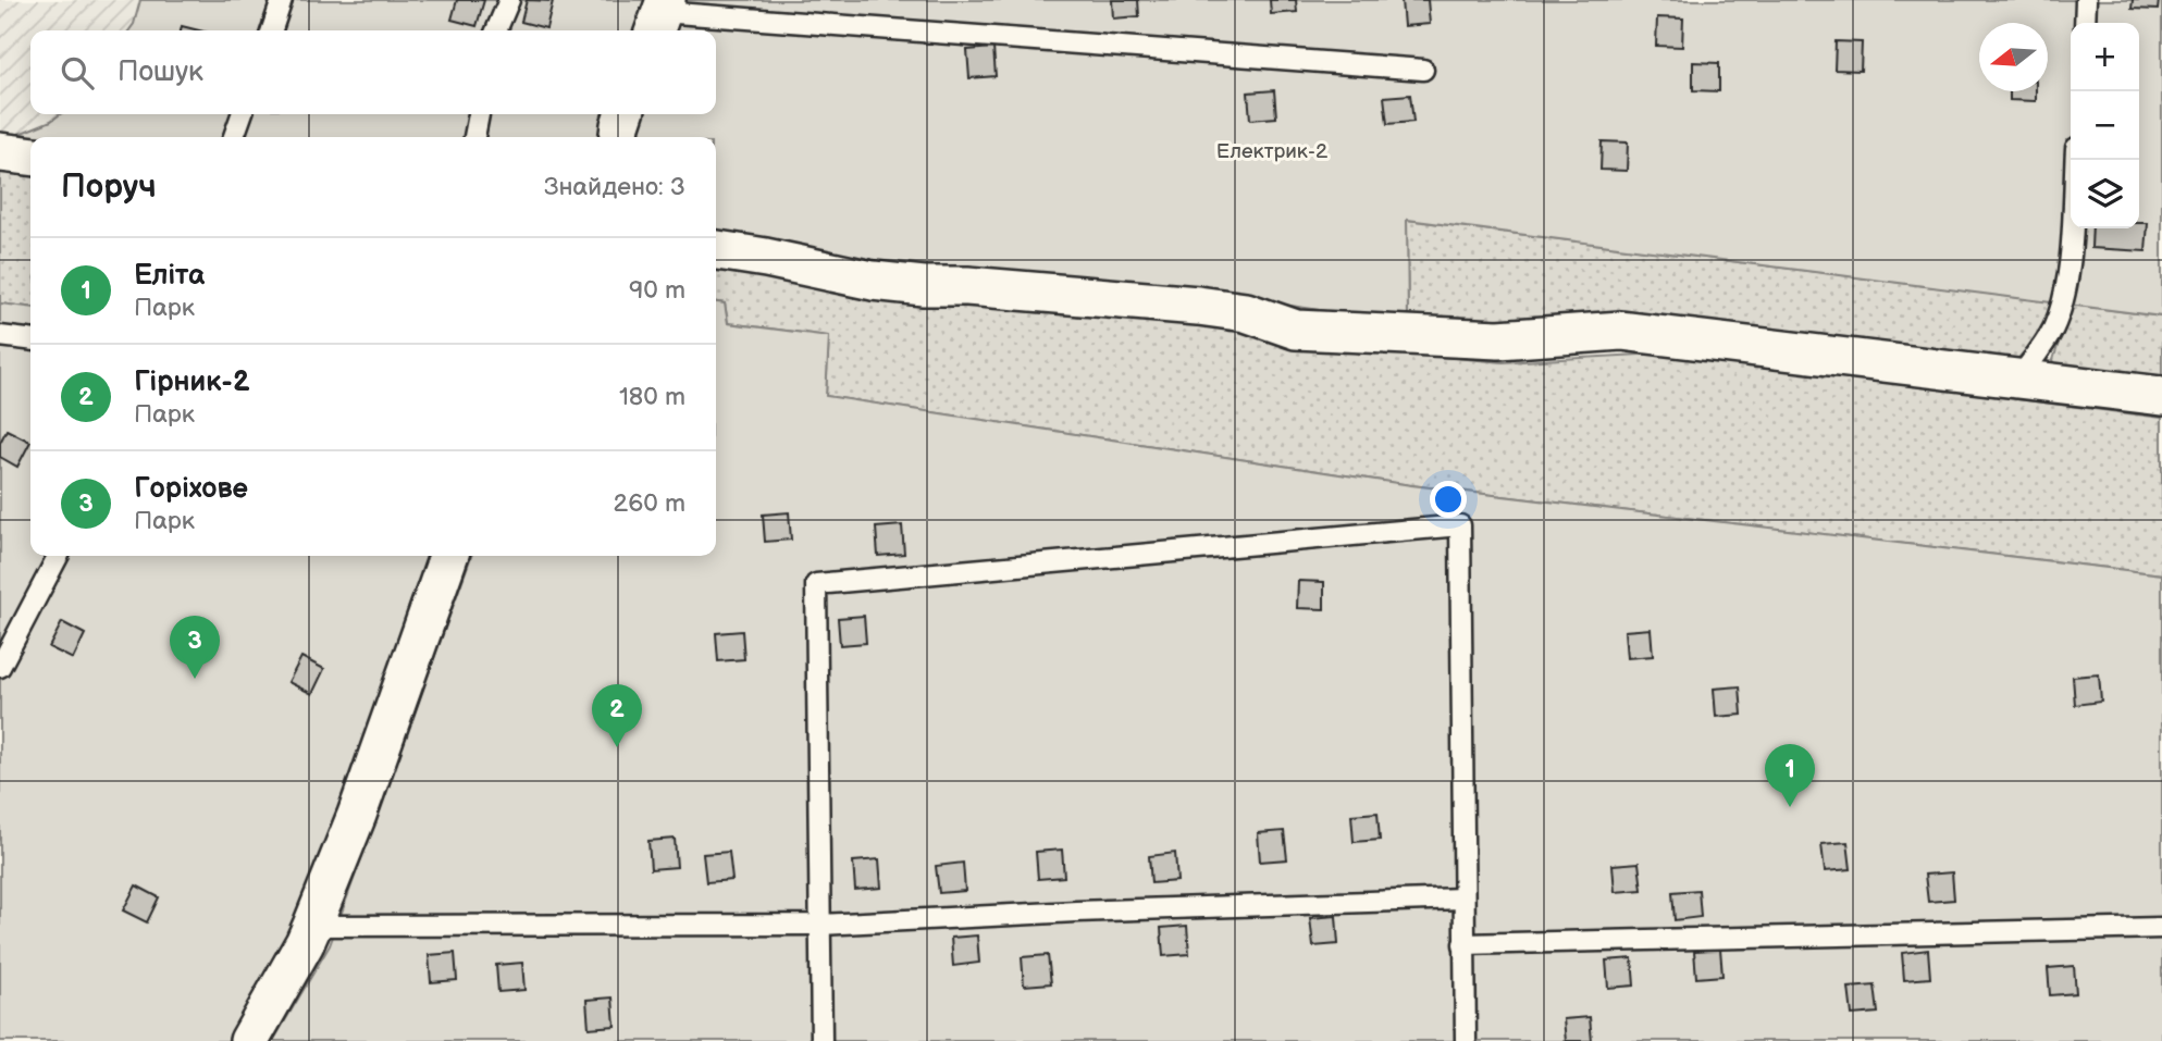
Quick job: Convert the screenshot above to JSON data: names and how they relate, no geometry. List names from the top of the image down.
{
  "parks": ["Електрик-2"],
  "north": "left",
  "page": {
    "map_buttons": ["+", "−"],
    "search": "Пошук",
    "heading": ["Поруч", "Знайдено: 3"],
    "list": [
      {
        "mark": "1",
        "name": "Еліта",
        "note": "Парк",
        "value": "90 m"
      },
      {
        "mark": "2",
        "name": "Гірник-2",
        "note": "Парк",
        "value": "180 m"
      },
      {
        "mark": "3",
        "name": "Горіхове",
        "note": "Парк",
        "value": "260 m"
      }
    ],
    "pins": ["3", "2", "1"]
  }
}
